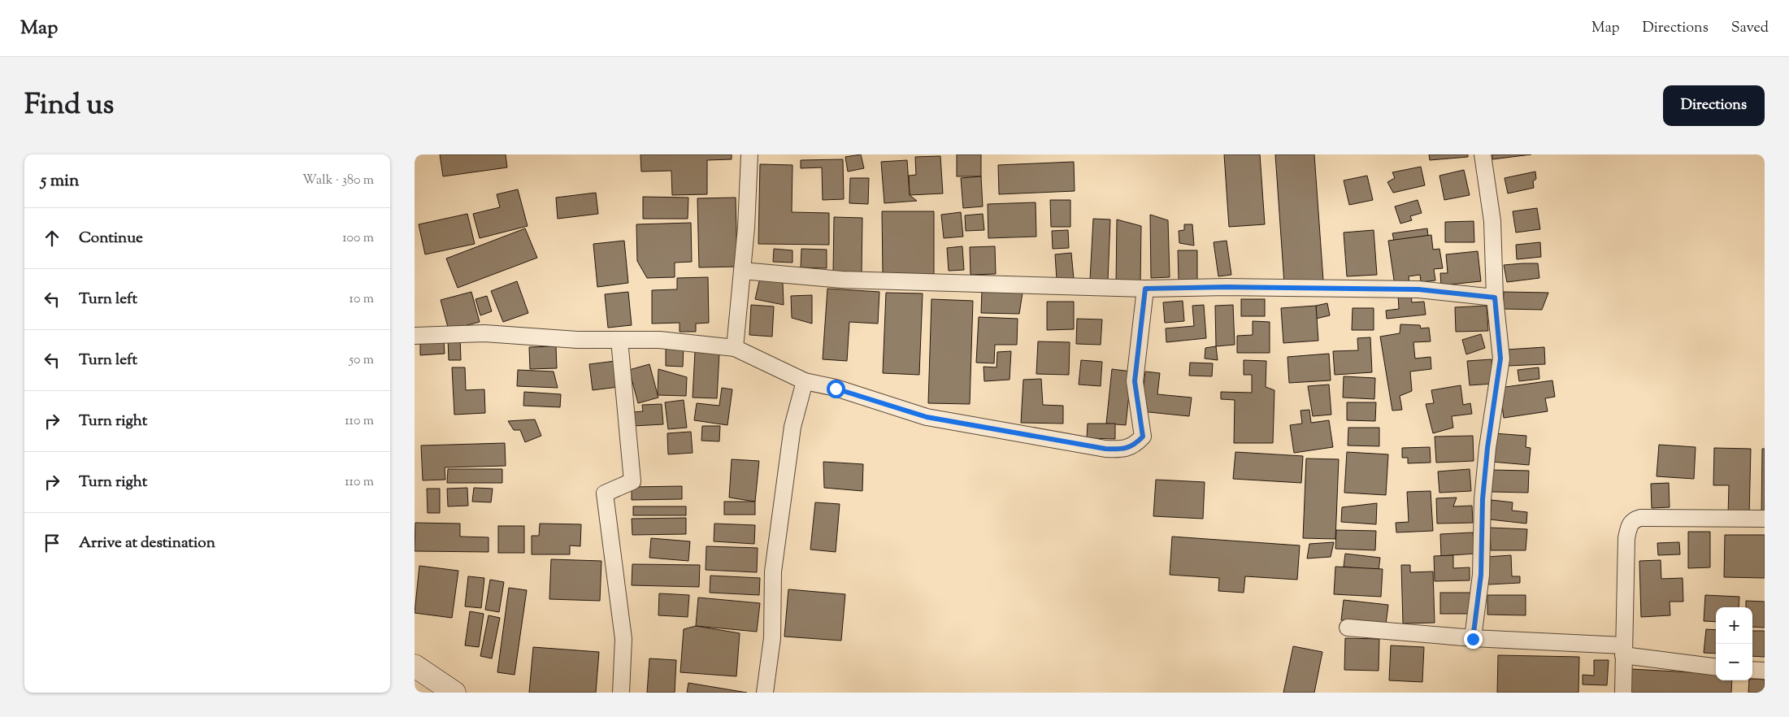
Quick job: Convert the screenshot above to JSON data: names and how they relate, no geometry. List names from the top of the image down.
{
  "page": {
    "header": "Map",
    "nav": ["Map", "Directions", "Saved"],
    "title": "Find us",
    "buttons": "Directions",
    "heading": ["5 min", "Walk · 380 m"],
    "list": [
      ["Continue", "100 m"],
      ["Turn left", "10 m"],
      ["Turn left", "50 m"],
      ["Turn right", "110 m"],
      ["Turn right", "110 m"],
      "Arrive at destination"
    ],
    "map_buttons": ["+", "−"]
  }
}
